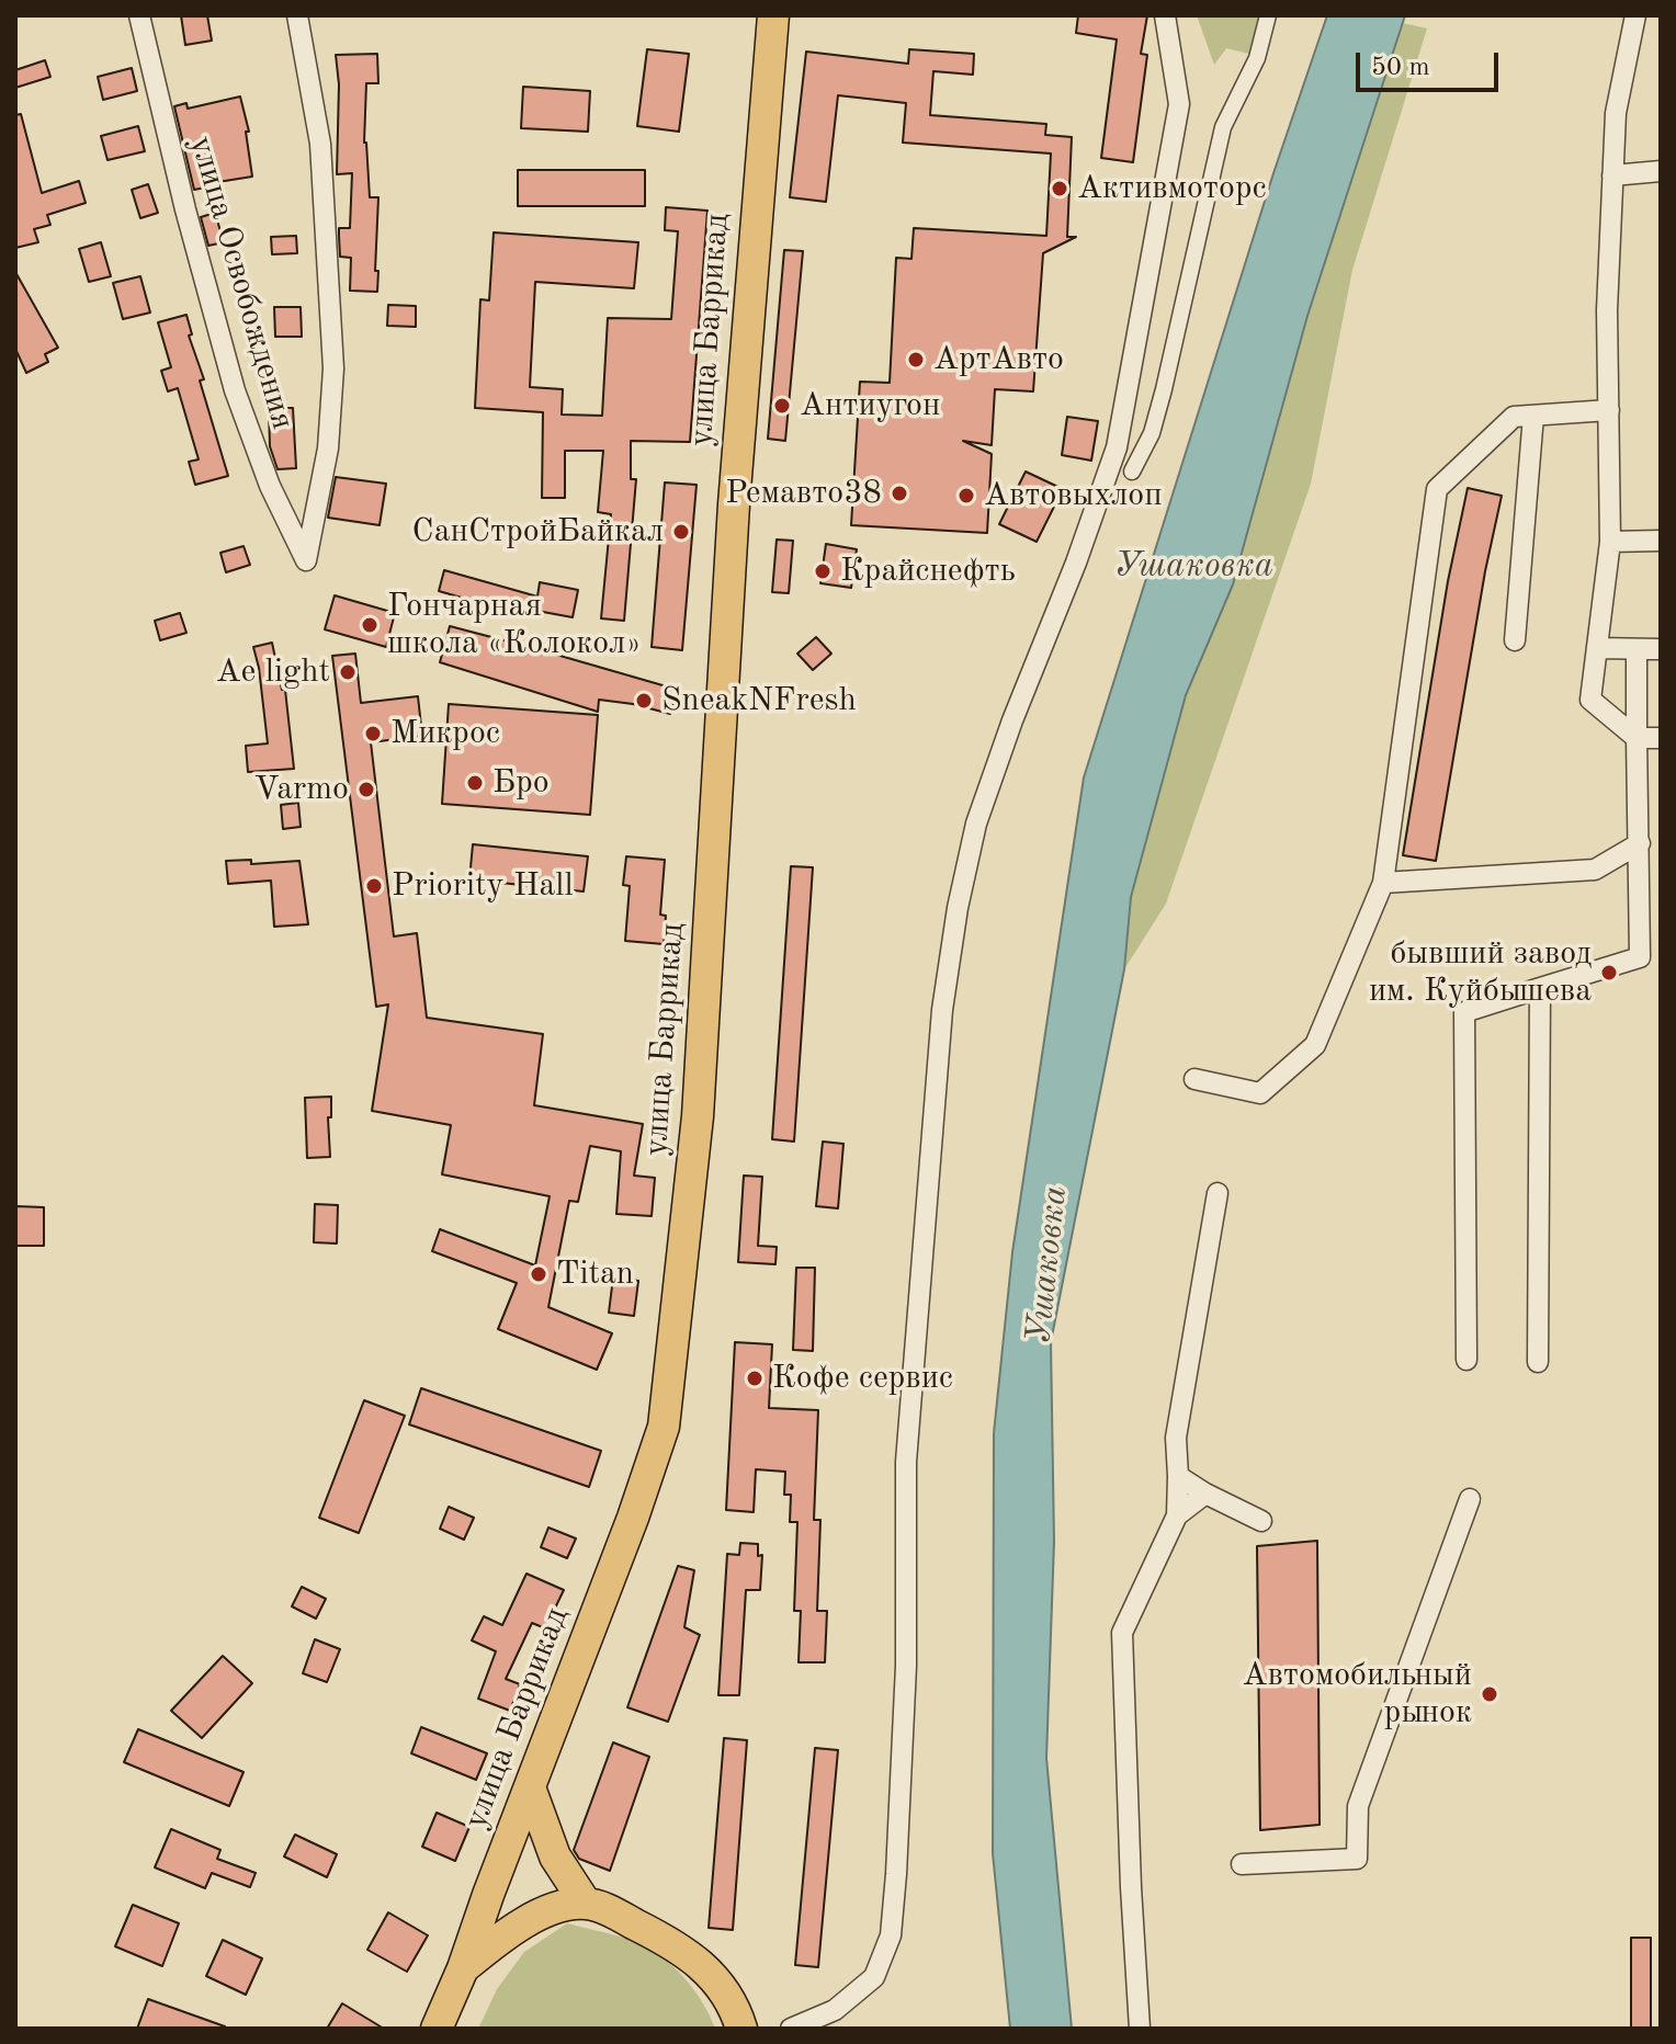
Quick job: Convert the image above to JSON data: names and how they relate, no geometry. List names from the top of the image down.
{
  "streets": {
    "main road": ["улица Баррикад"],
    "street": ["улица Освобождения"]
  },
  "water": ["Ушаковка"],
  "places": [
    "Активмоторс",
    "АртАвто",
    "Антиугон",
    "Ремавто38",
    "Автовыхлоп",
    "СанСтройБайкал",
    "Крайснефть",
    "Гончарная школа «Колокол»",
    "Ae light",
    "SneakNFresh",
    "Микрос",
    "Бро",
    "Varmo",
    "Priority Hall",
    "бывший завод им. Куйбышева",
    "Titan",
    "Кофе сервис",
    "Автомобильный рынок"
  ],
  "scale_bar": "50 m"
}
